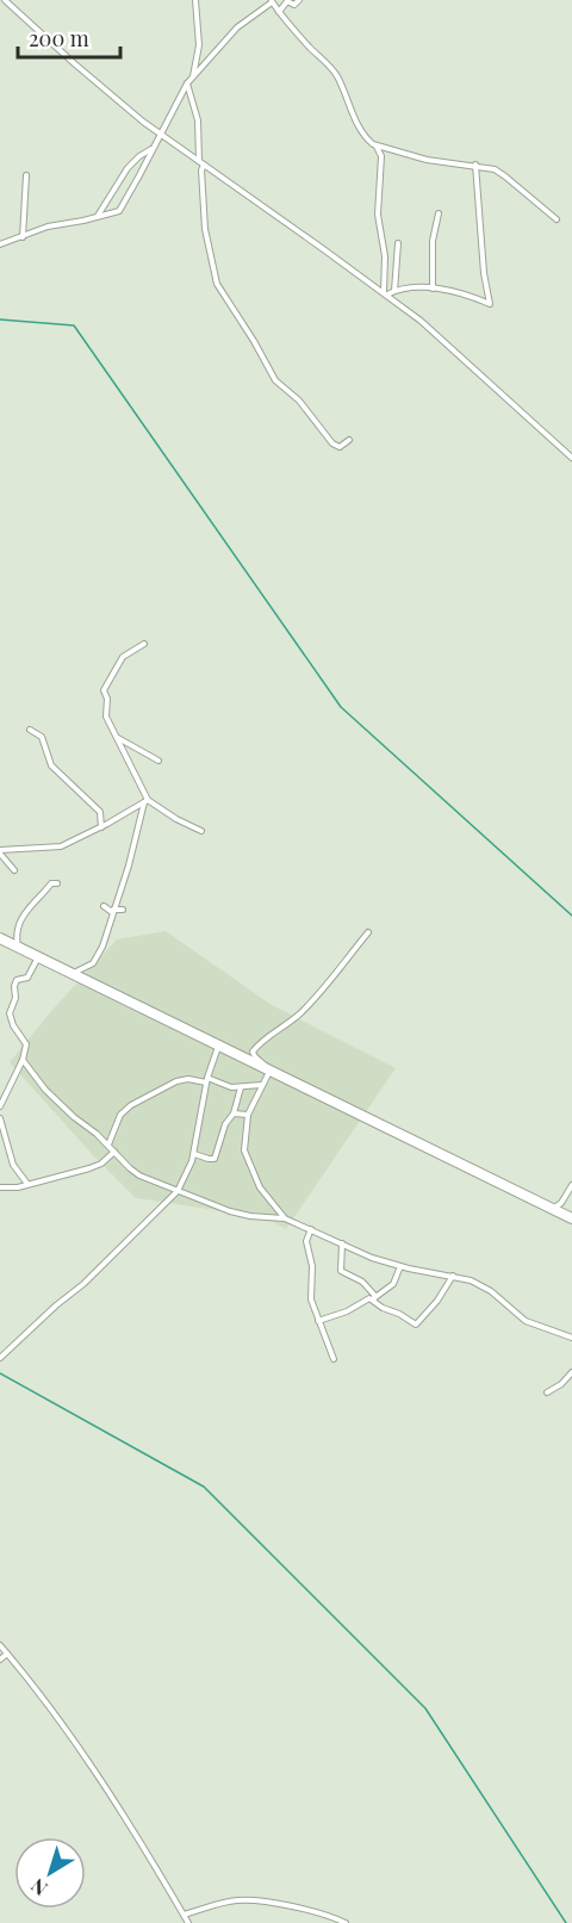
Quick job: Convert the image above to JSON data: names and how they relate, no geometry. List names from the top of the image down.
{
  "scale_bar": "200 m",
  "north": "bottom left"
}
